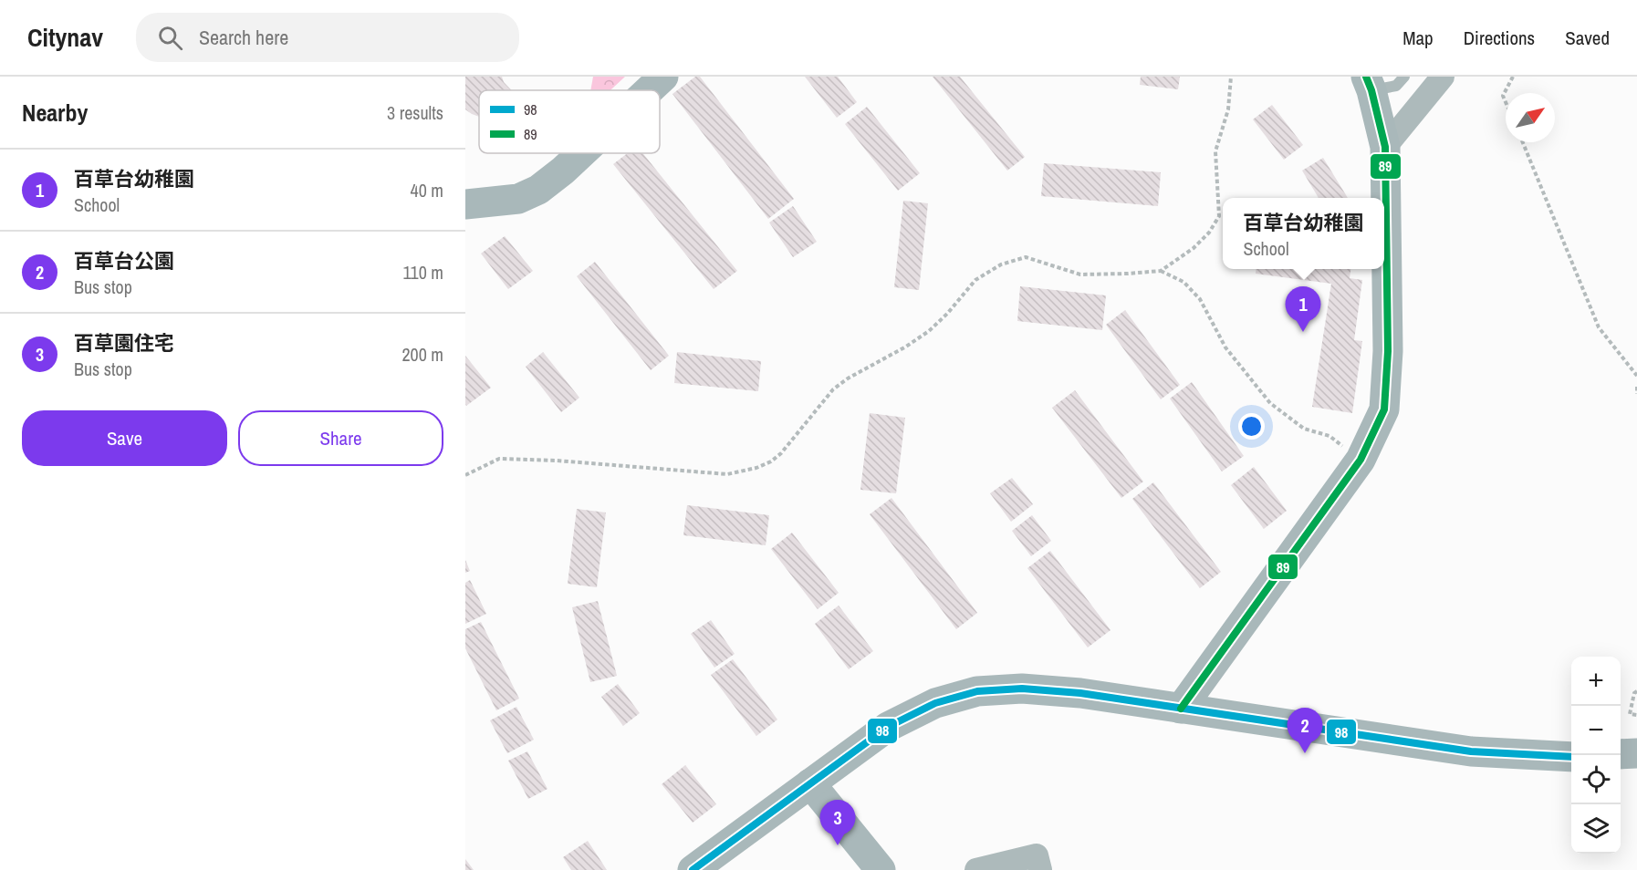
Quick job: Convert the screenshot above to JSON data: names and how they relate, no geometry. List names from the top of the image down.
{
  "lines": ["transit line 89", "transit line 98"],
  "legend": ["98", "89"],
  "north": "top right",
  "page": {
    "header": "Citynav",
    "search": "Search here",
    "nav": ["Map", "Directions", "Saved"],
    "heading": ["Nearby", "3 results"],
    "list": [
      {
        "mark": "1",
        "name": "百草台幼稚園",
        "note": "School",
        "value": "40 m"
      },
      {
        "mark": "2",
        "name": "百草台公園",
        "note": "Bus stop",
        "value": "110 m"
      },
      {
        "mark": "3",
        "name": "百草園住宅",
        "note": "Bus stop",
        "value": "200 m"
      }
    ],
    "popup": ["百草台幼稚園", "School"],
    "pins": ["1", "2", "3"],
    "buttons": ["Save", "Share"],
    "map_buttons": ["+", "−"]
  }
}
